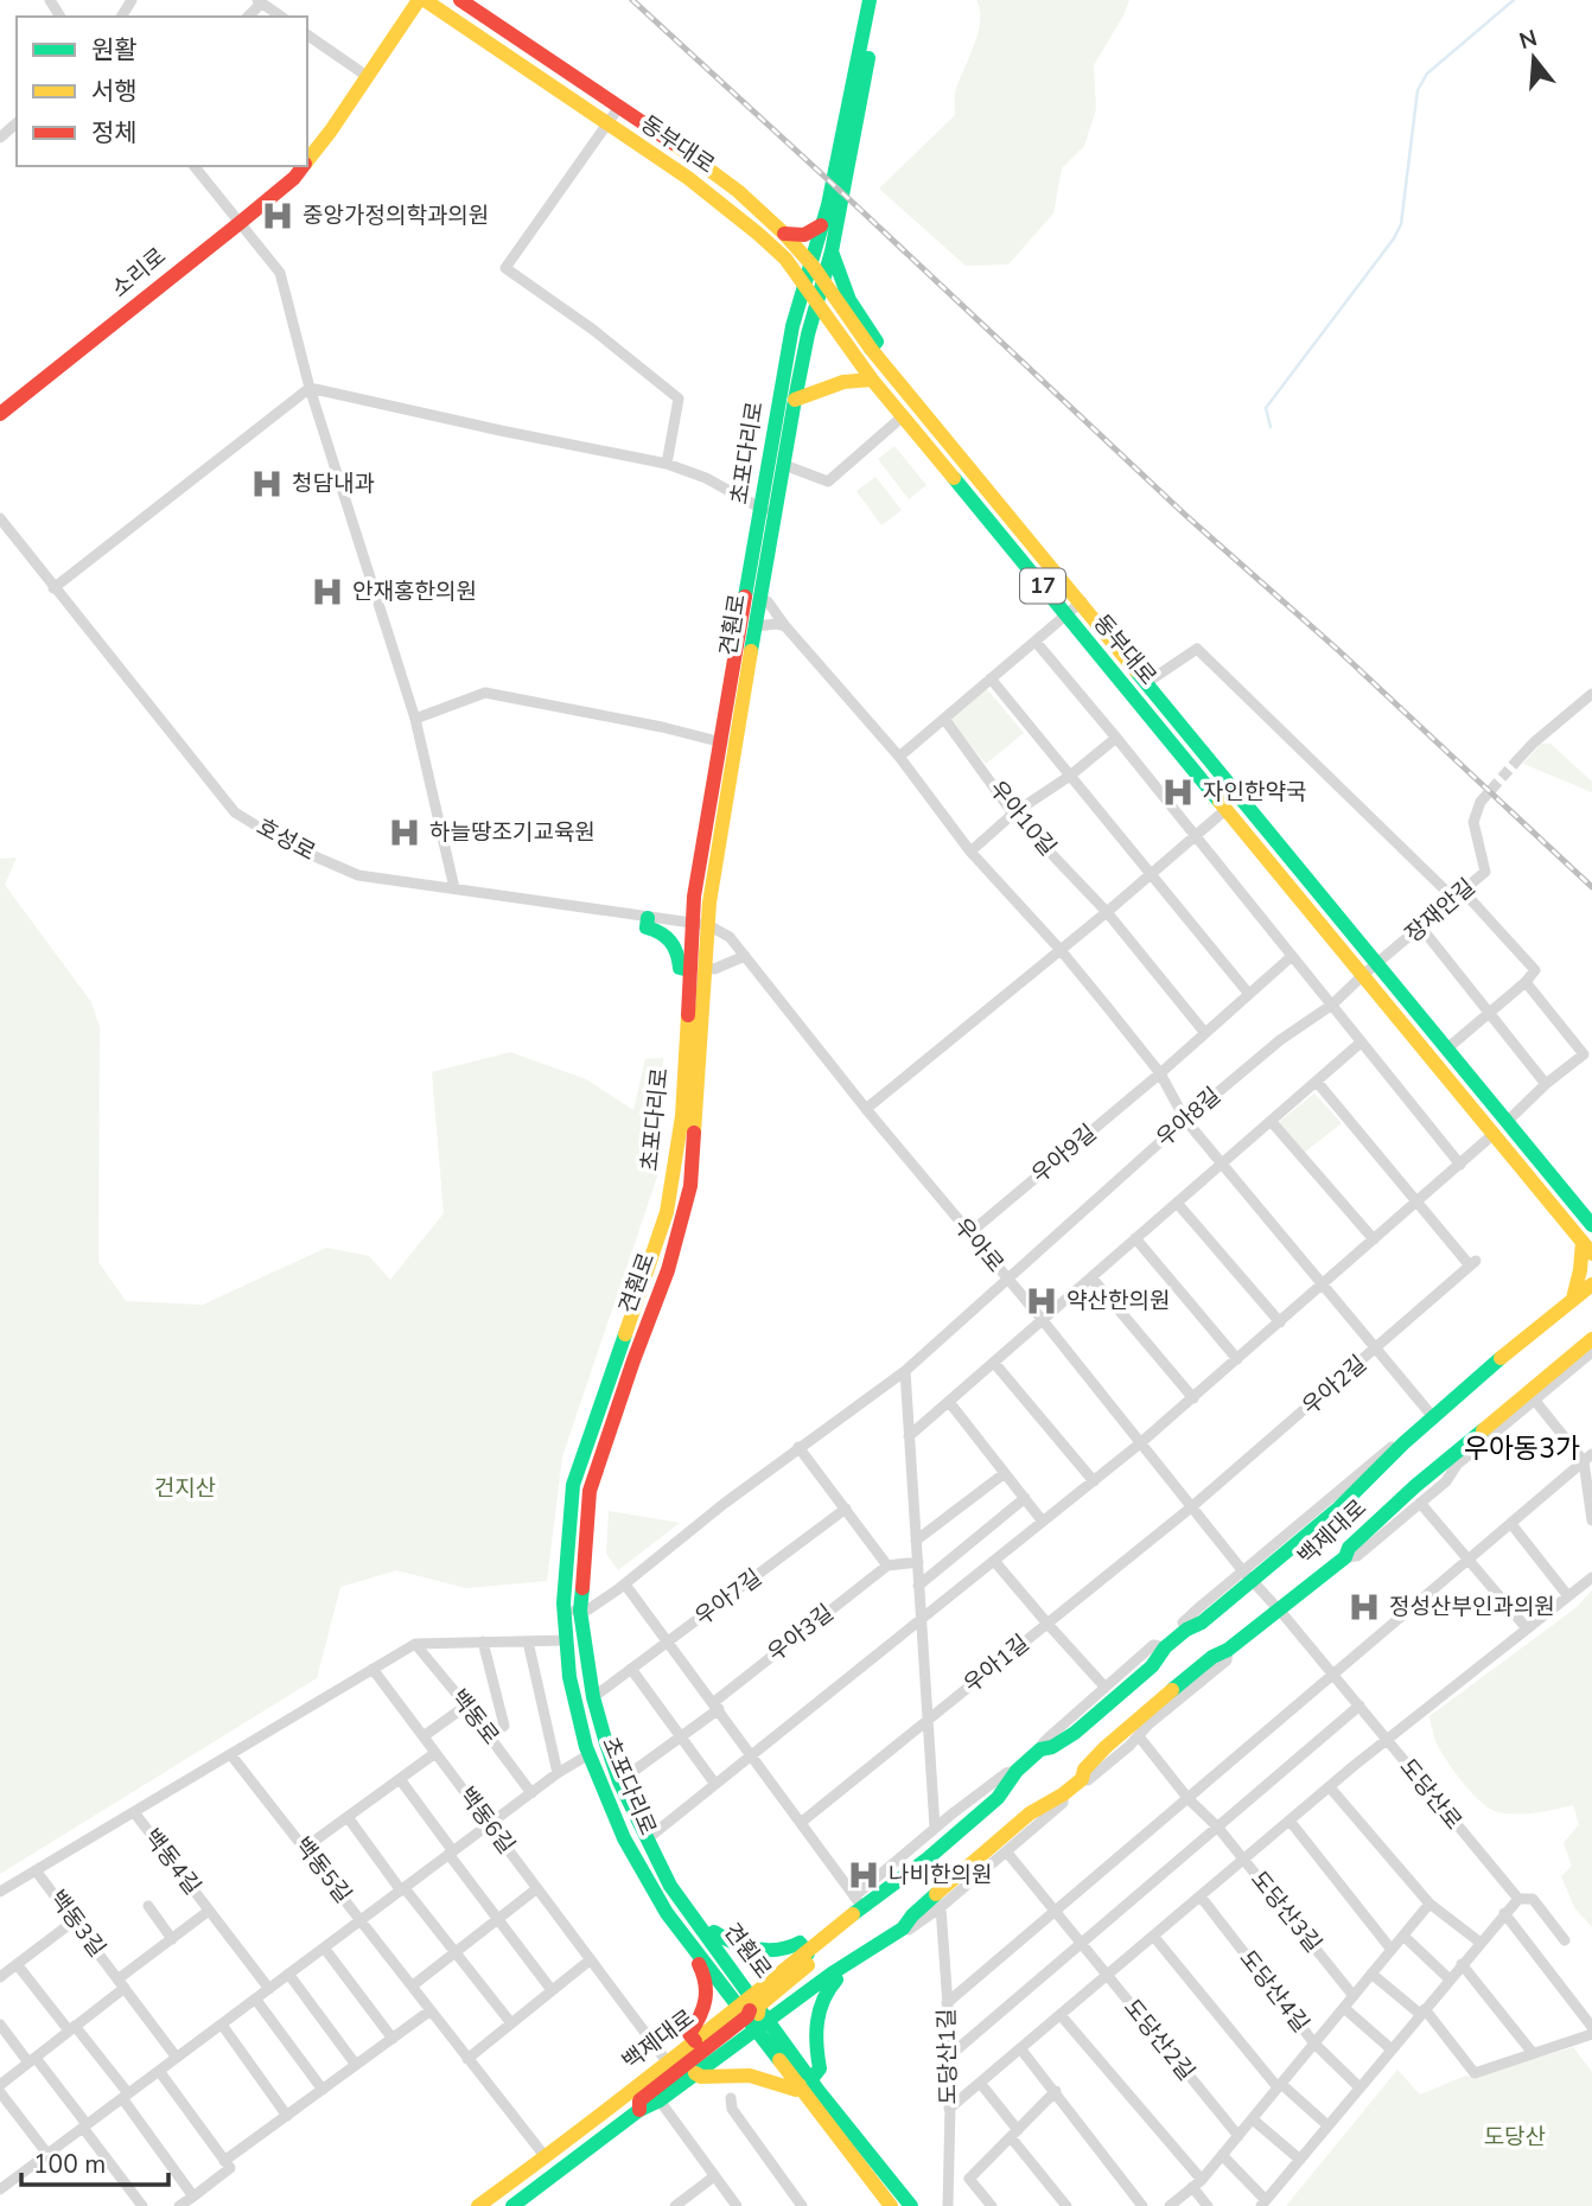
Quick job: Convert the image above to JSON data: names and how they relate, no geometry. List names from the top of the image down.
{
  "streets": {
    "street": [
      "동부대로",
      "소리로",
      "초포다리로",
      "17",
      "견훤로",
      "우아10길",
      "호성로",
      "장재안길",
      "우아8길",
      "우아9길",
      "우아로",
      "우아2길",
      "백제대로",
      "우아7길",
      "우아3길",
      "우아1길",
      "백동로",
      "도당산로",
      "백동6길",
      "백동4길",
      "백동5길",
      "도당산3길",
      "백동3길",
      "도당산4길",
      "도당산2길",
      "도당산1길"
    ]
  },
  "crossings": [
    ["동부대로", "소리로"],
    ["동부대로", "초포다리로"],
    ["동부대로", "견훤로"],
    ["동부대로", "장재안길"],
    ["동부대로", "우아8길"],
    ["초포다리로", "견훤로"],
    ["초포다리로", "호성로"],
    ["초포다리로", "백제대로"],
    ["견훤로", "호성로"],
    ["견훤로", "우아로"],
    ["견훤로", "백제대로"],
    ["견훤로", "우아7길"],
    ["견훤로", "우아3길"],
    ["우아10길", "우아9길"],
    ["호성로", "우아로"],
    ["장재안길", "우아8길"],
    ["우아8길", "우아로"],
    ["우아9길", "우아로"],
    ["우아로", "우아2길"],
    ["우아로", "백제대로"],
    ["우아로", "우아1길"],
    ["우아로", "도당산로"],
    ["우아2길", "우아1길"],
    ["백제대로", "도당산로"],
    ["백제대로", "백동6길"],
    ["백제대로", "백동5길"],
    ["백제대로", "도당산3길"],
    ["백제대로", "도당산2길"],
    ["백제대로", "도당산1길"],
    ["백동4길", "백동3길"],
    ["도당산4길", "도당산2길"]
  ],
  "districts": ["우아동3가"],
  "parks": ["건지산", "도당산"],
  "places": {
    "hospital": [
      "중앙가정의학과의원",
      "청담내과",
      "안재홍한의원",
      "자인한약국",
      "하늘땅조기교육원",
      "약산한의원",
      "정성산부인과의원",
      "나비한의원"
    ]
  },
  "legend": ["원활", "서행", "정체"],
  "scale_bar": "100 m",
  "north": "top"
}
